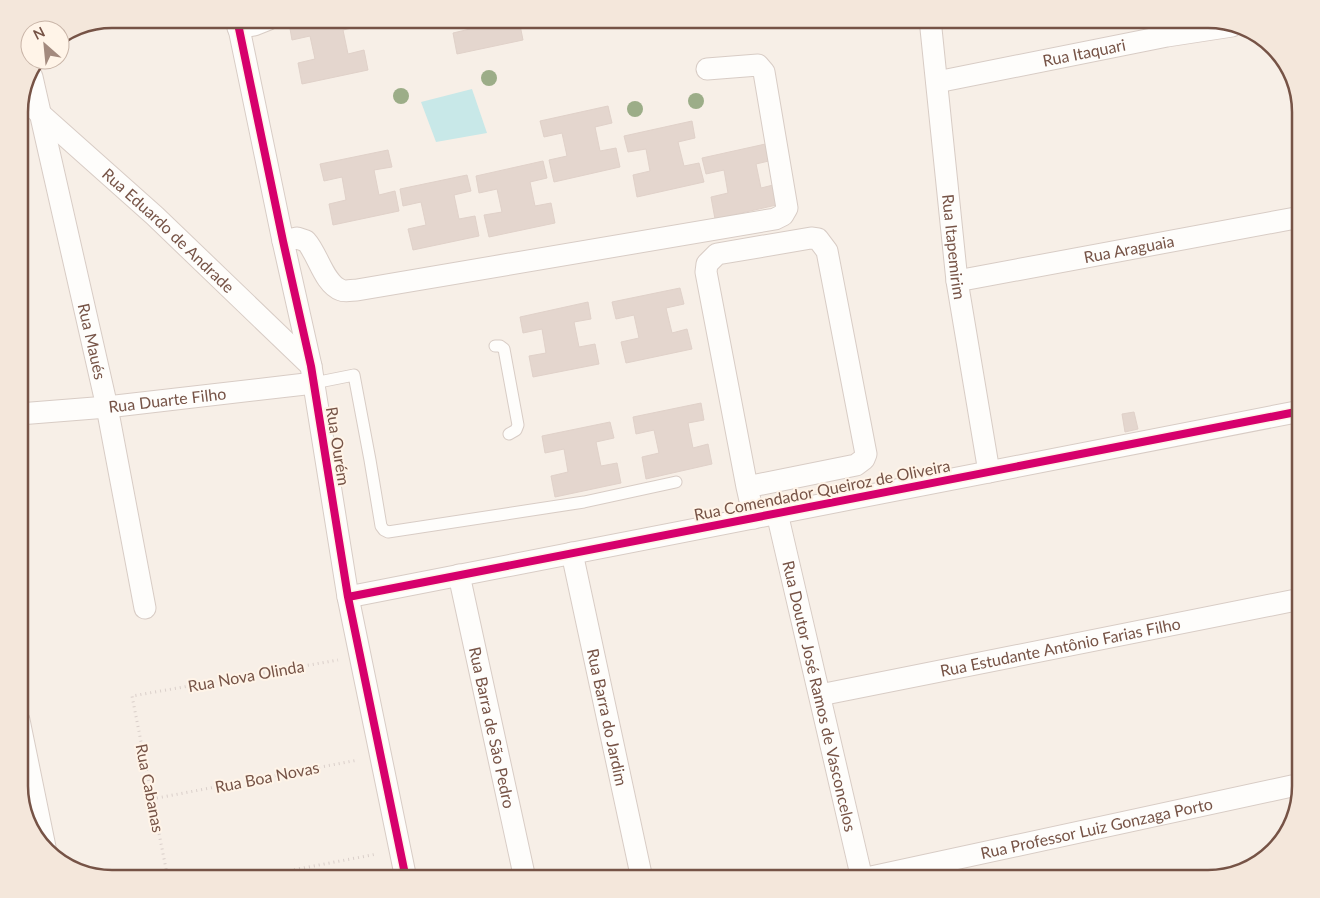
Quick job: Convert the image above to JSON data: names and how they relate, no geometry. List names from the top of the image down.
{
  "streets": {
    "street": [
      "Rua Itaquari",
      "Rua Eduardo de Andrade",
      "Rua Itapemirim",
      "Rua Araguaia",
      "Rua Maués",
      "Rua Duarte Filho",
      "Rua Ourém",
      "Rua Comendador Queiroz de Oliveira",
      "Rua Estudante Antônio Farias Filho",
      "Rua Doutor José Ramos de Vasconcelos",
      "Rua Barra do Jardim",
      "Rua Barra de São Pedro",
      "Rua Professor Luiz Gonzaga Porto"
    ],
    "path": ["Rua Nova Olinda", "Rua Boa Novas", "Rua Cabanas"]
  },
  "crossings": [
    ["Rua Itaquari", "Rua Itapemirim"],
    ["Rua Eduardo de Andrade", "Rua Maués"],
    ["Rua Eduardo de Andrade", "Rua Duarte Filho"],
    ["Rua Eduardo de Andrade", "Rua Ourém"],
    ["Rua Itapemirim", "Rua Araguaia"],
    ["Rua Itapemirim", "Rua Comendador Queiroz de Oliveira"],
    ["Rua Maués", "Rua Duarte Filho"],
    ["Rua Duarte Filho", "Rua Ourém"],
    ["Rua Ourém", "Rua Comendador Queiroz de Oliveira"],
    ["Rua Ourém", "Rua Nova Olinda"],
    ["Rua Ourém", "Rua Boa Novas"],
    ["Rua Comendador Queiroz de Oliveira", "Rua Doutor José Ramos de Vasconcelos"],
    ["Rua Comendador Queiroz de Oliveira", "Rua Barra do Jardim"],
    ["Rua Comendador Queiroz de Oliveira", "Rua Barra de São Pedro"],
    ["Rua Estudante Antônio Farias Filho", "Rua Doutor José Ramos de Vasconcelos"],
    ["Rua Nova Olinda", "Rua Cabanas"],
    ["Rua Boa Novas", "Rua Cabanas"]
  ],
  "north": "top left"
}
